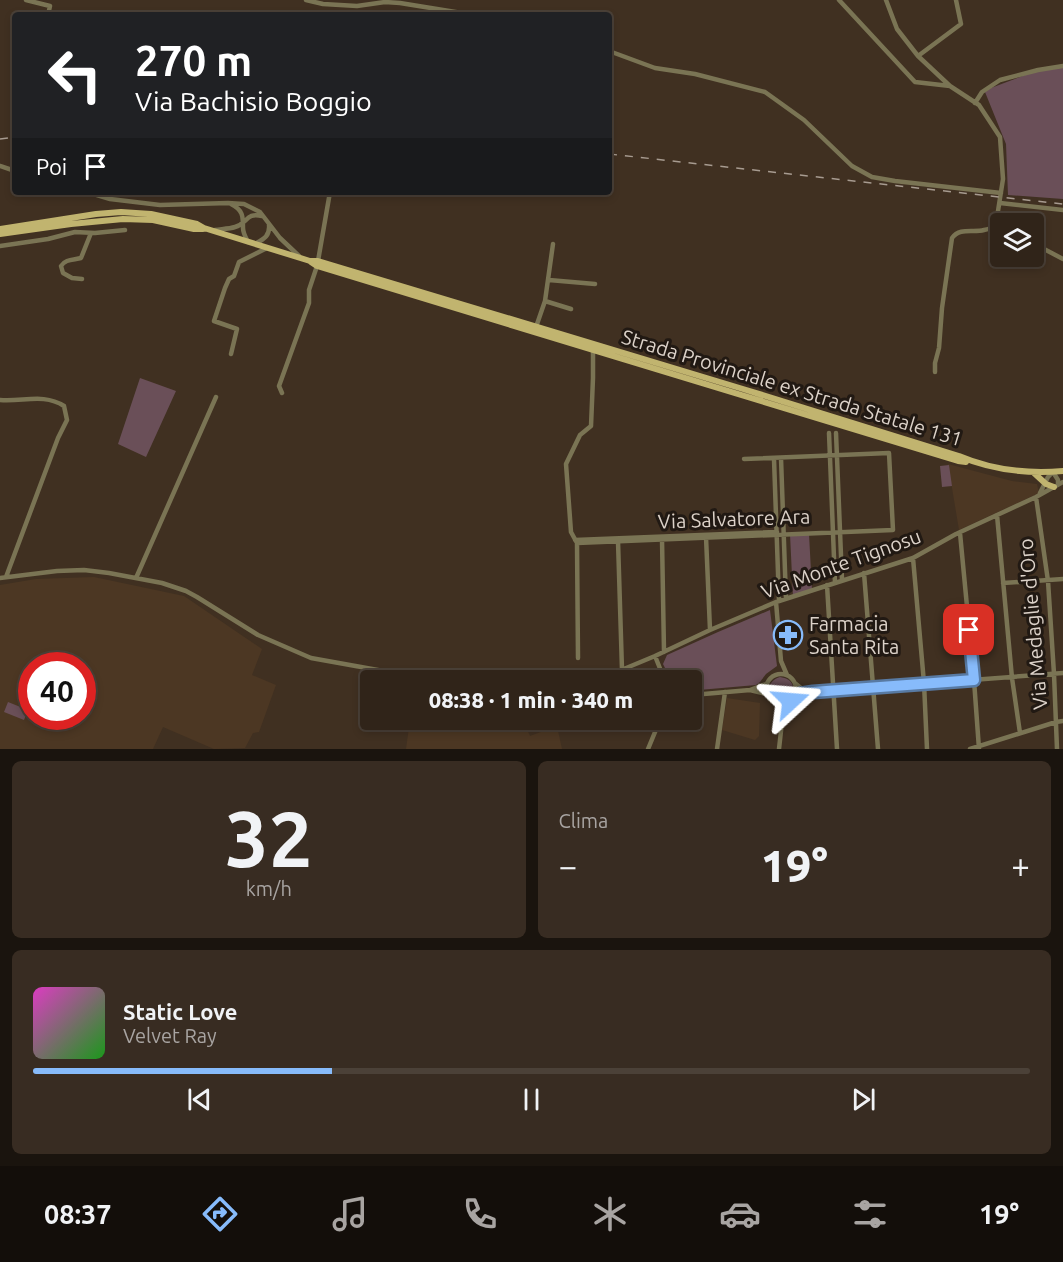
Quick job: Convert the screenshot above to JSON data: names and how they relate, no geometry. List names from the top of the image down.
{
  "streets": {
    "main road": ["Strada Provinciale ex Strada Statale 131"],
    "street": ["Via Salvatore Ara", "Via Monte Tignosu", "Via Medaglie d'Oro"]
  },
  "crossings": [
    ["Via Monte Tignosu", "Via Medaglie d'Oro"]
  ],
  "places": {
    "pharmacy": ["Farmacia Santa Rita"]
  },
  "page": {
    "turn": ["270 m", "Via Bachisio Boggio"],
    "then": "Poi",
    "limit": "40",
    "trip": "08:38 · 1 min · 340 m",
    "tile": [
      ["32", "km/h"],
      "Clima"
    ],
    "heat": ["−", "19°", "+"],
    "song": ["Static Love", "Velvet Ray"],
    "tabs": ["08:37", "19°"]
  }
}
